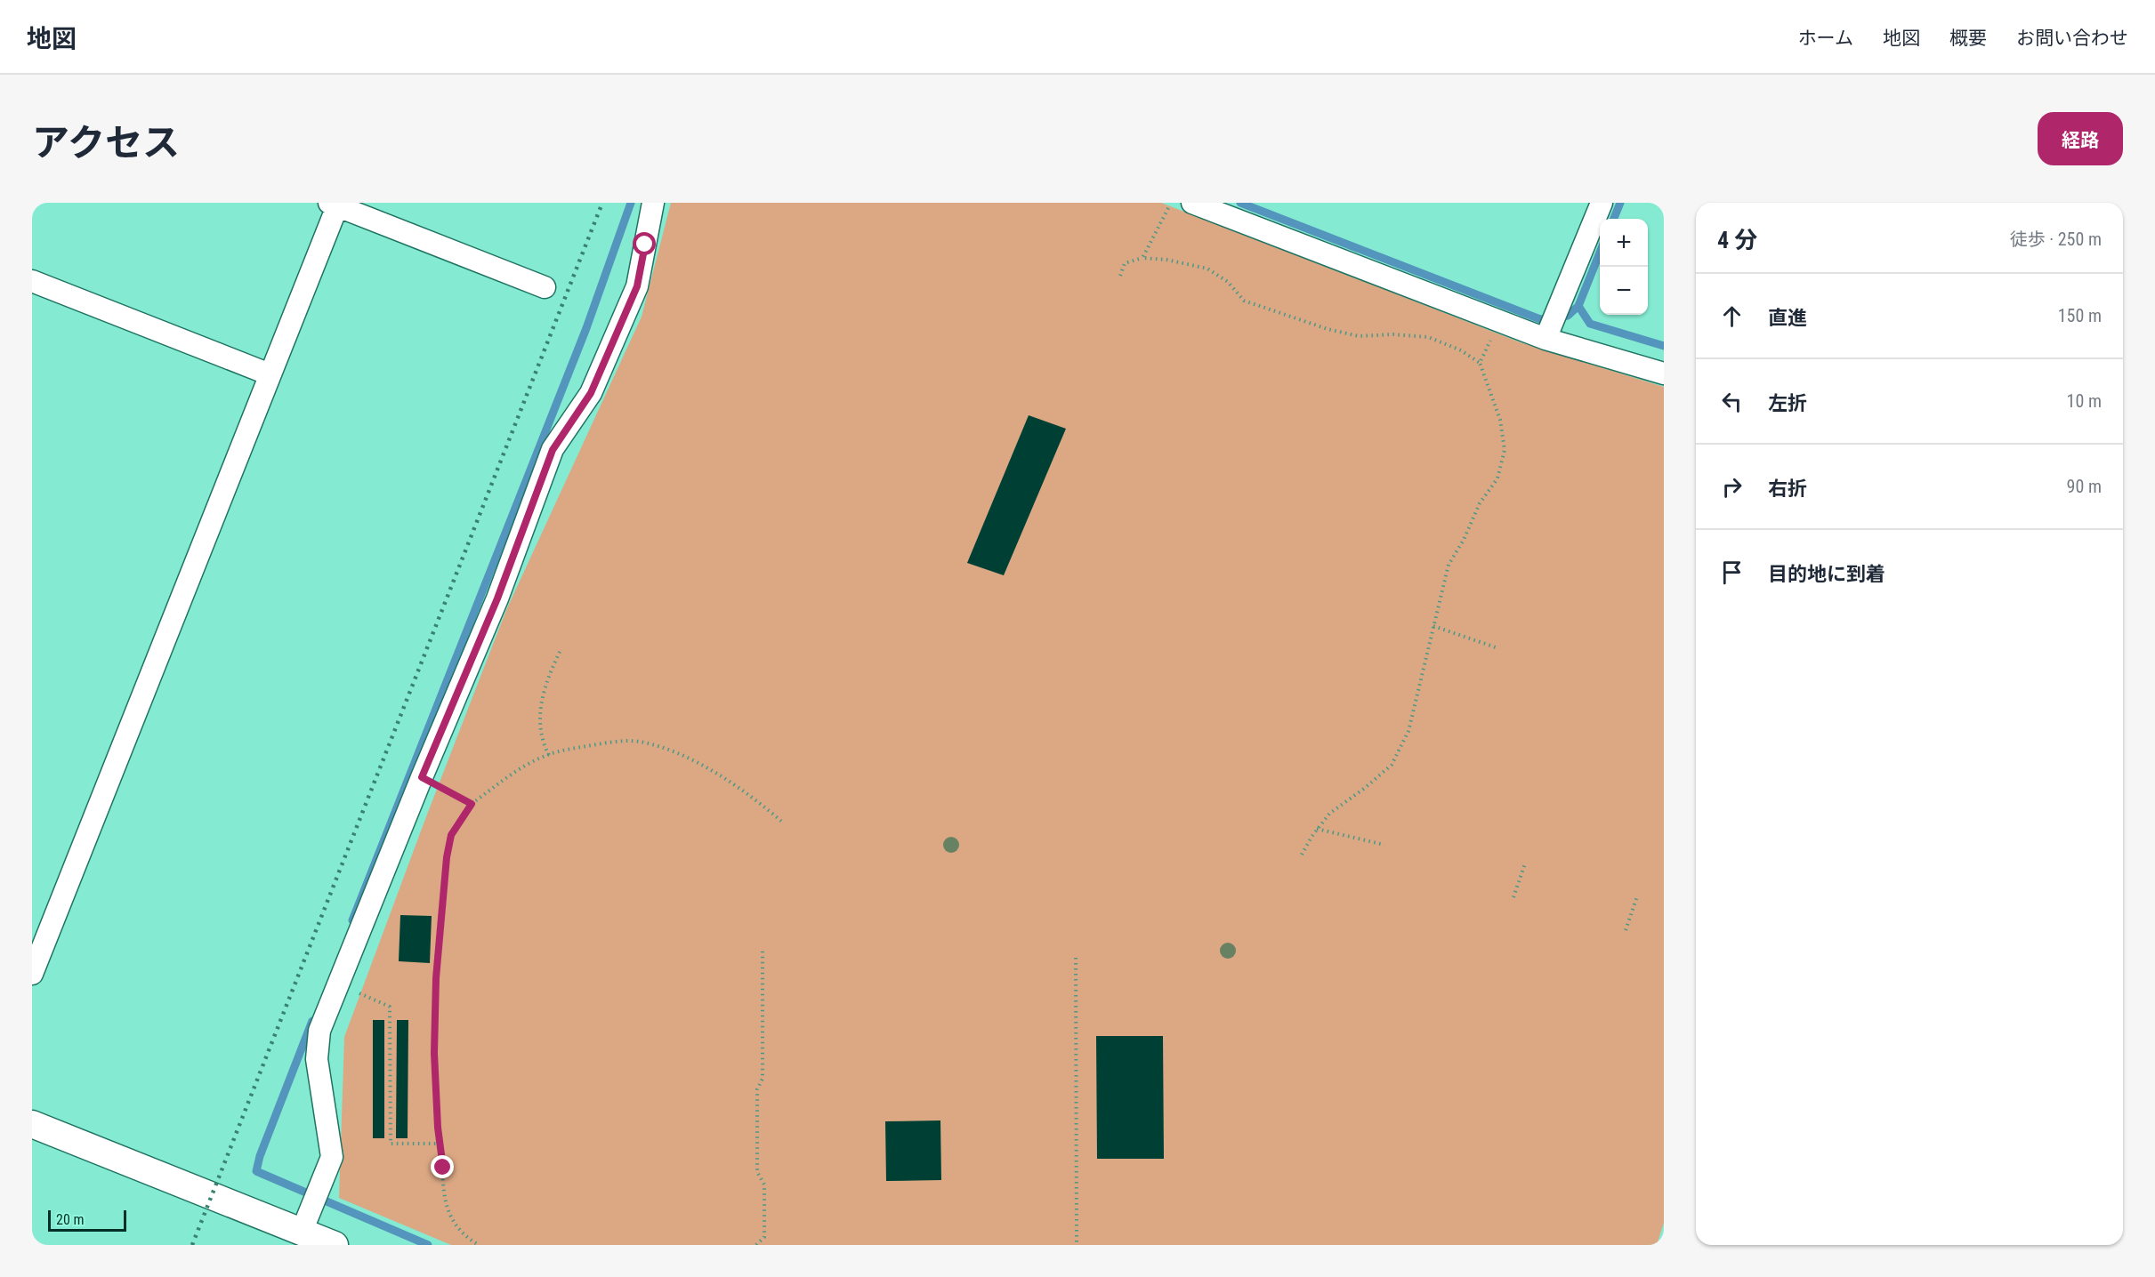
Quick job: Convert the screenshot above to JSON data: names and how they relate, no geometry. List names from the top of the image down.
{
  "scale_bar": "20 m",
  "page": {
    "header": "地図",
    "nav": [
      "ホーム",
      "地図",
      "概要",
      "お問い合わせ"
    ],
    "title": "アクセス",
    "buttons": "経路",
    "heading": ["4 分", "徒歩 · 250 m"],
    "map_buttons": ["+", "−"],
    "list": [
      ["直進", "150 m"],
      ["左折", "10 m"],
      ["右折", "90 m"],
      "目的地に到着"
    ],
    "scale": "20 m"
  }
}
